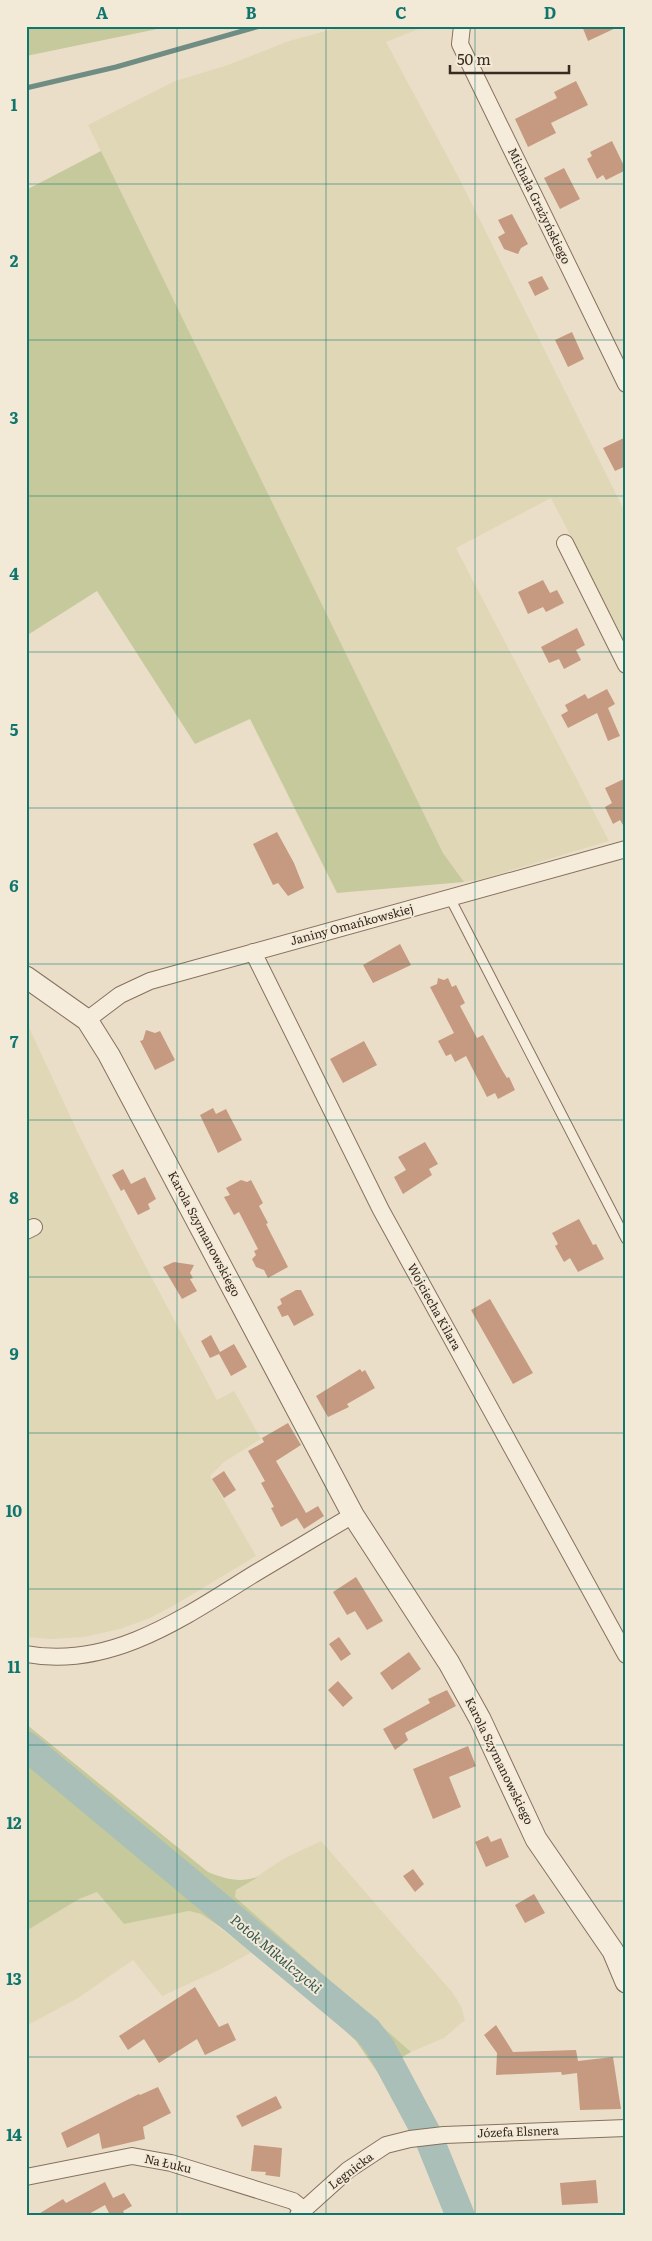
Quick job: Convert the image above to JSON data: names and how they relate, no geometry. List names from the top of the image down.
{
  "streets": {
    "street": [
      "Michała Grażyńskiego",
      "Janiny Omańkowskiej",
      "Karola Szymanowskiego",
      "Wojciecha Kilara",
      "Józefa Elsnera",
      "Na Łuku",
      "Legnicka"
    ]
  },
  "crossings": [
    ["Janiny Omańkowskiej", "Karola Szymanowskiego"],
    ["Janiny Omańkowskiej", "Wojciecha Kilara"],
    ["Józefa Elsnera", "Legnicka"],
    ["Na Łuku", "Legnicka"]
  ],
  "water": ["Potok Mikulczycki"],
  "scale_bar": "50 m",
  "grid": {
    "columns": [
      "A",
      "B",
      "C",
      "D"
    ],
    "rows": [
      "1",
      "2",
      "3",
      "4",
      "5",
      "6",
      "7",
      "8",
      "9",
      "10",
      "11",
      "12",
      "13",
      "14"
    ]
  }
}
